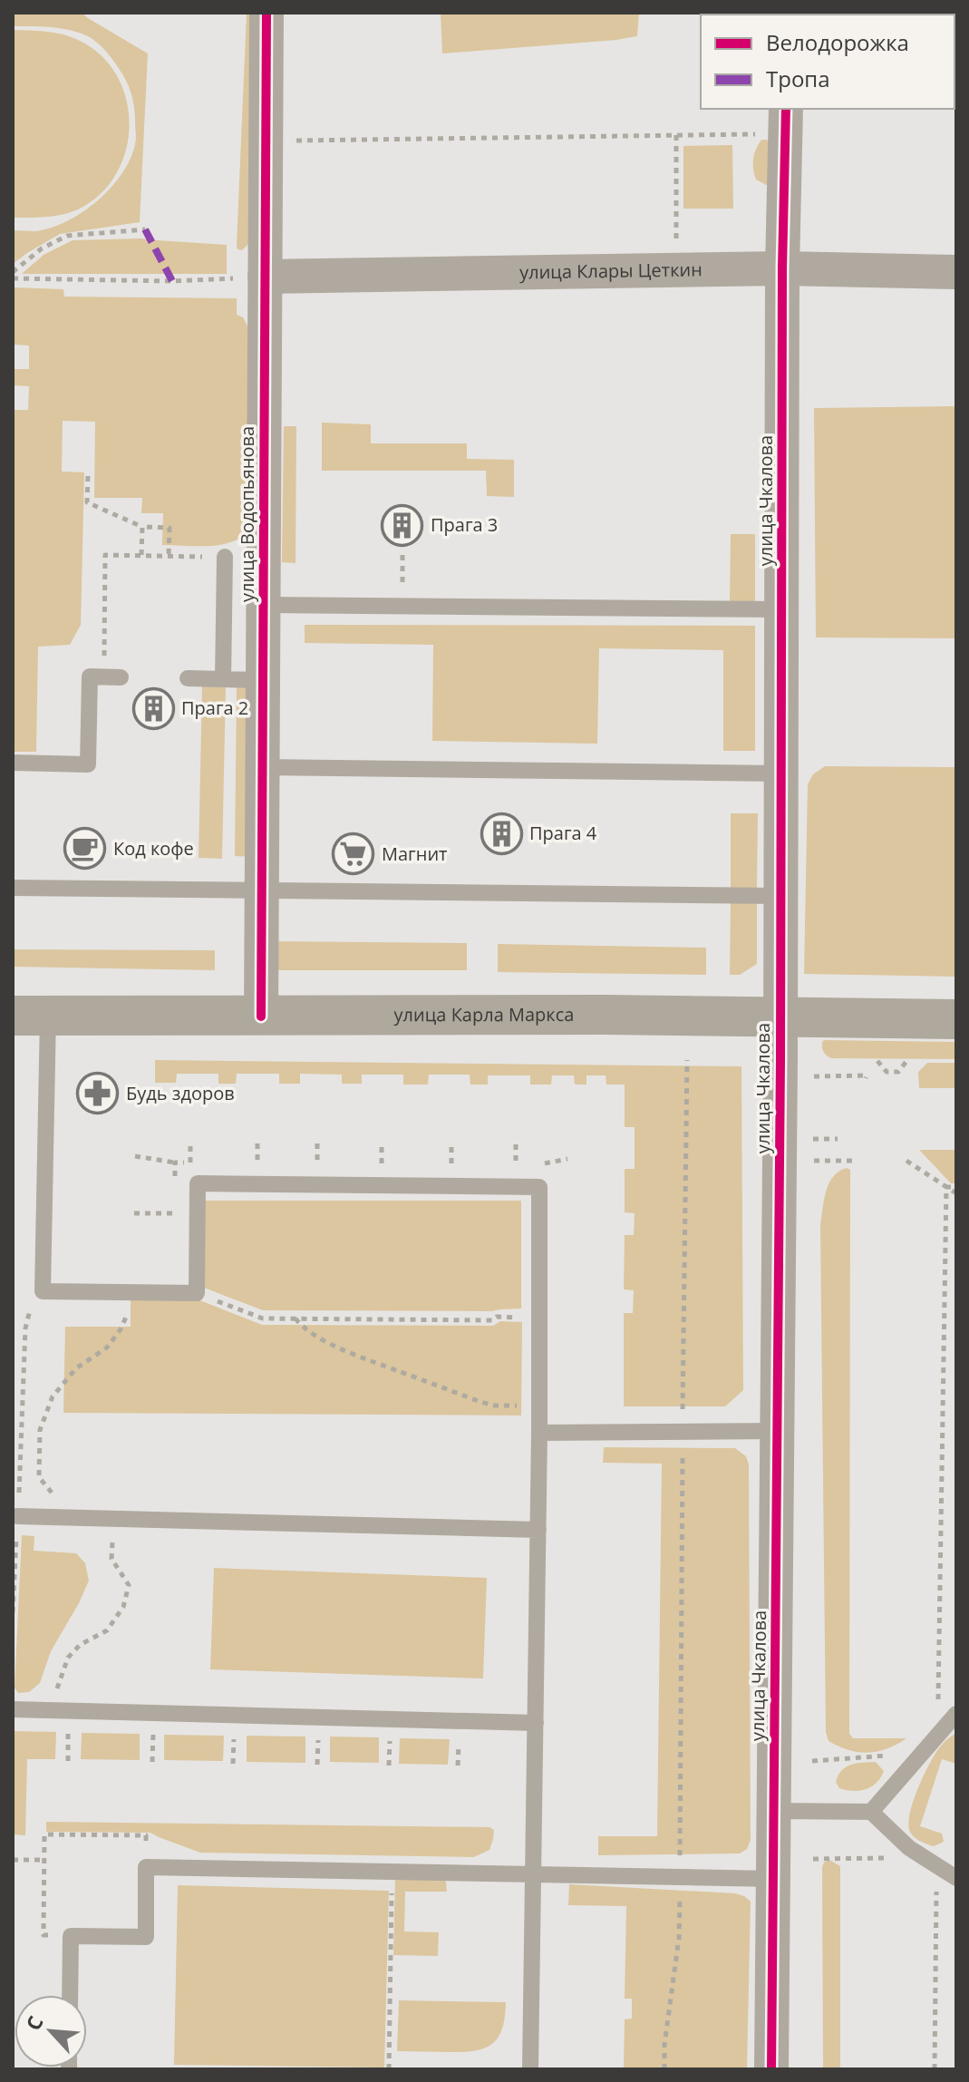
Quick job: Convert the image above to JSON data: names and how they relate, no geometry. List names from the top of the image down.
{
  "streets": {
    "street": [
      "улица Клары Цеткин",
      "улица Чкалова",
      "улица Водопьянова",
      "улица Карла Маркса"
    ]
  },
  "crossings": [
    ["улица Клары Цеткин", "улица Чкалова"],
    ["улица Клары Цеткин", "улица Водопьянова"],
    ["улица Чкалова", "улица Карла Маркса"],
    ["улица Водопьянова", "улица Карла Маркса"]
  ],
  "places": {
    "building": ["Прага 3", "Прага 2", "Прага 4"],
    "cafe": ["Код кофе"],
    "supermarket": ["Магнит"],
    "pharmacy": ["Будь здоров"]
  },
  "legend": ["Велодорожка", "Тропа"],
  "north": "top left"
}
